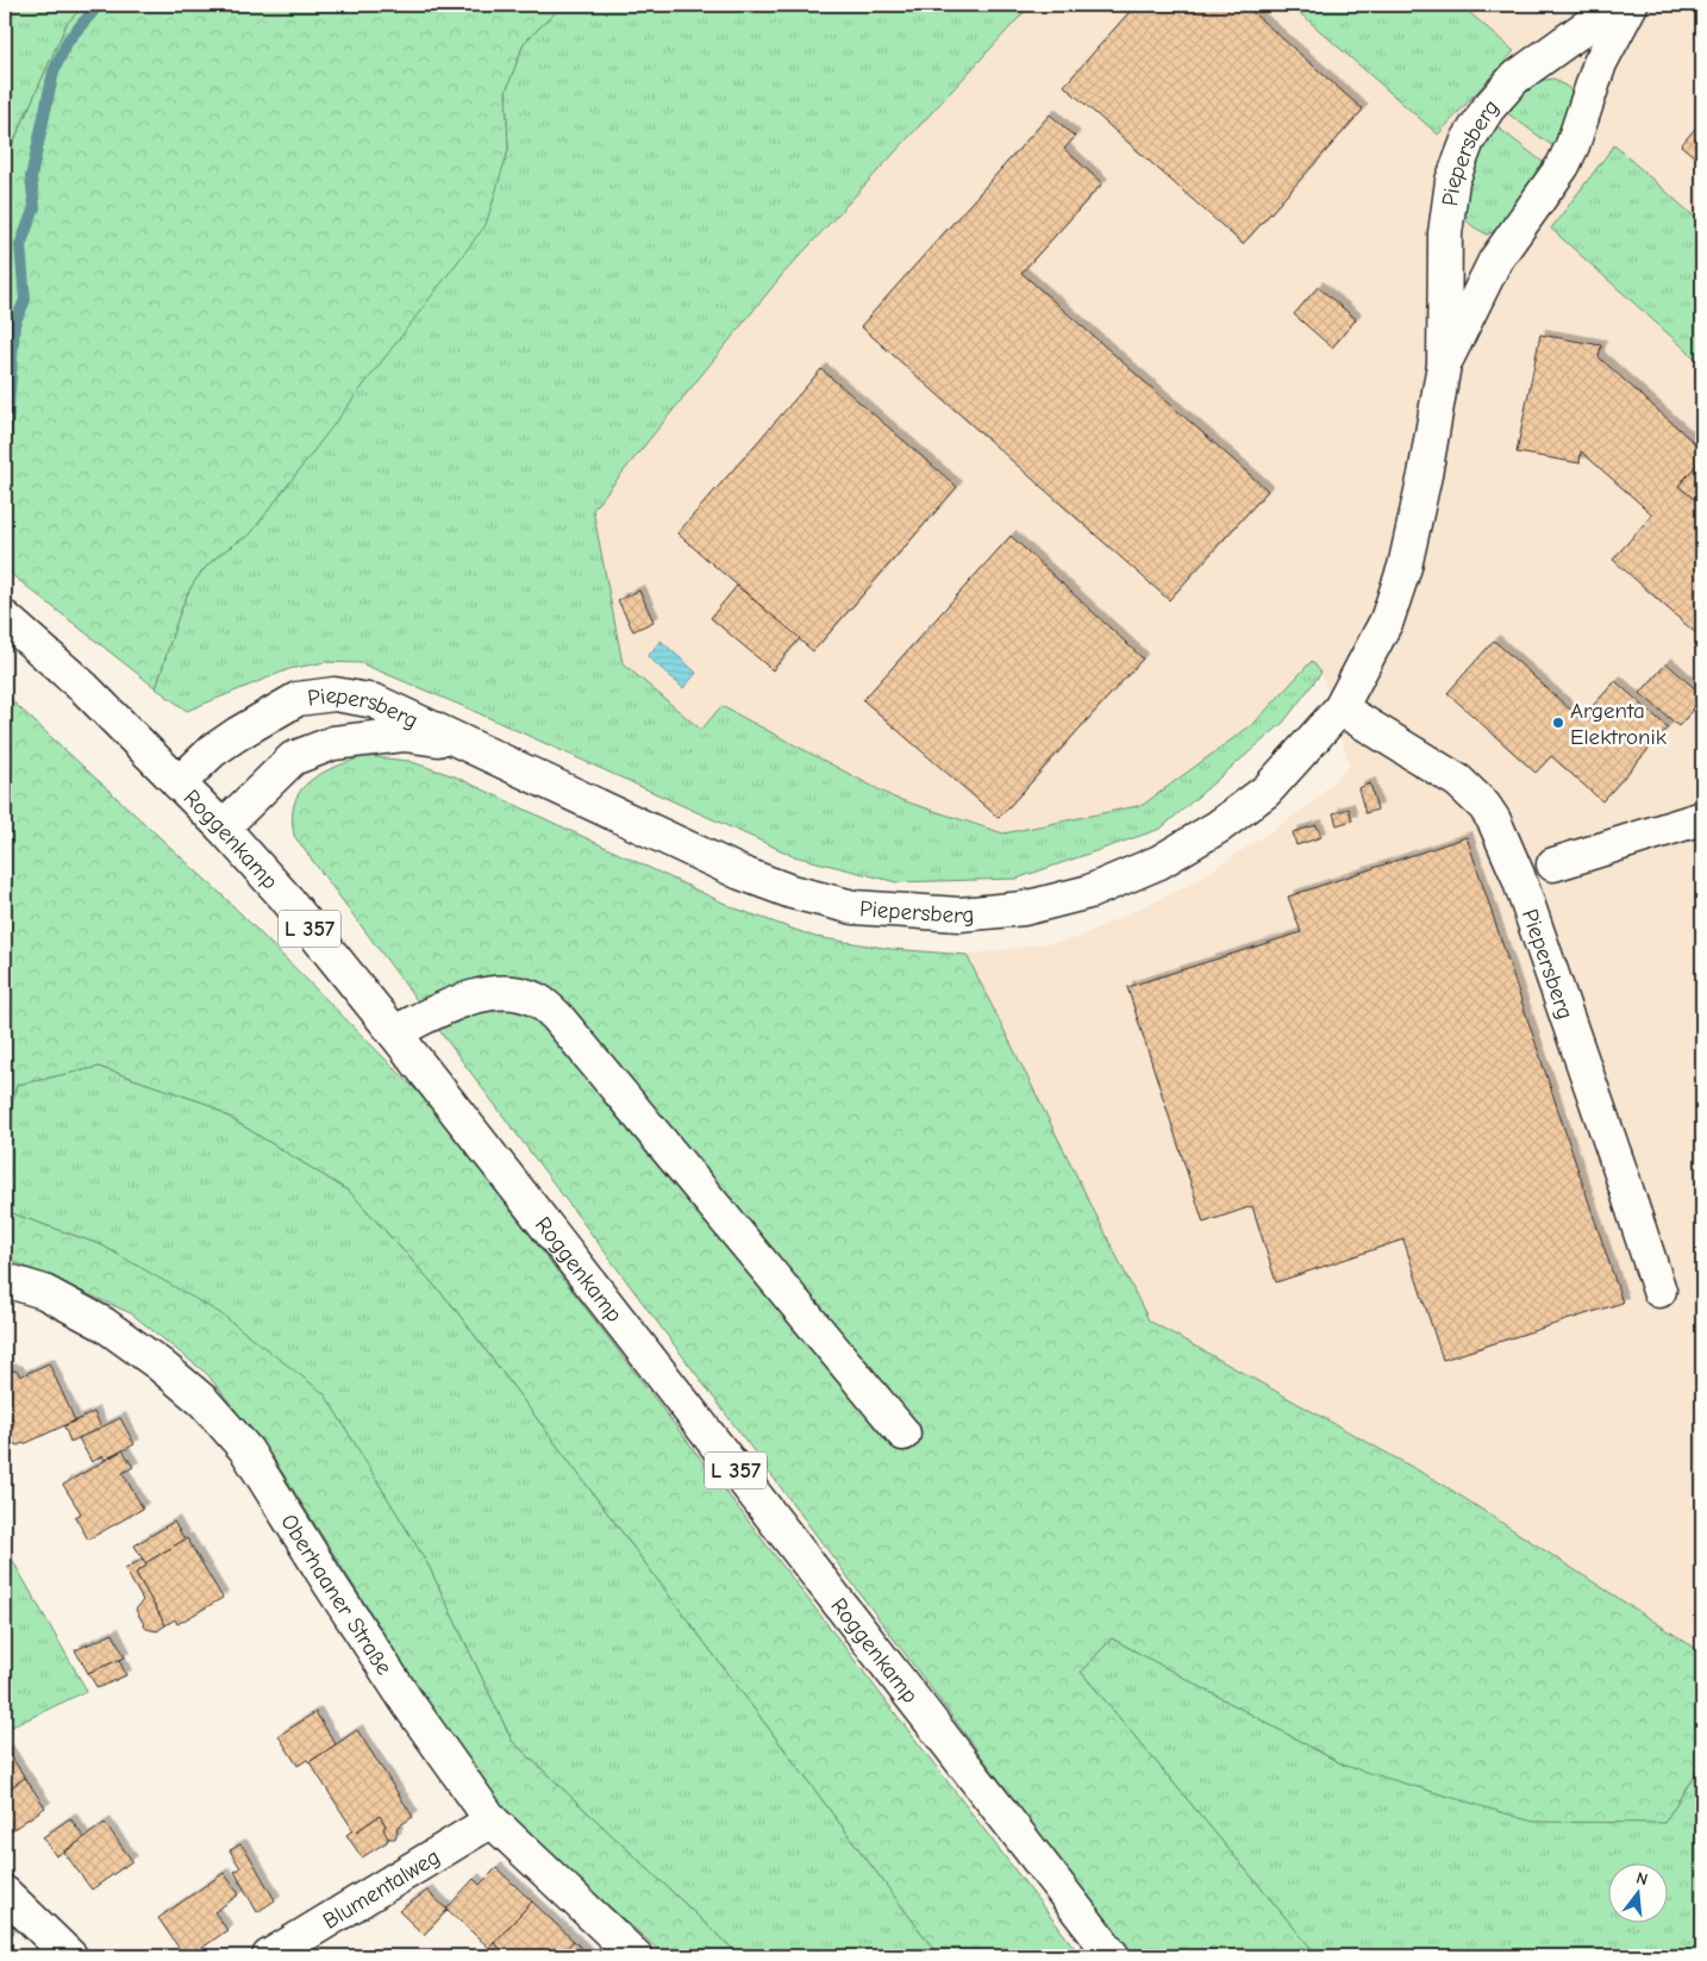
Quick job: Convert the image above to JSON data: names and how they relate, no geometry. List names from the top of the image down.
{
  "streets": {
    "street": [
      "Piepersberg",
      "Roggenkamp",
      "L 357",
      "Oberhaaner Straße",
      "Blumentalweg"
    ]
  },
  "crossings": [
    ["Piepersberg", "Roggenkamp"],
    ["Oberhaaner Straße", "Blumentalweg"]
  ],
  "places": ["Argenta Elektronik"],
  "north": "top"
}
